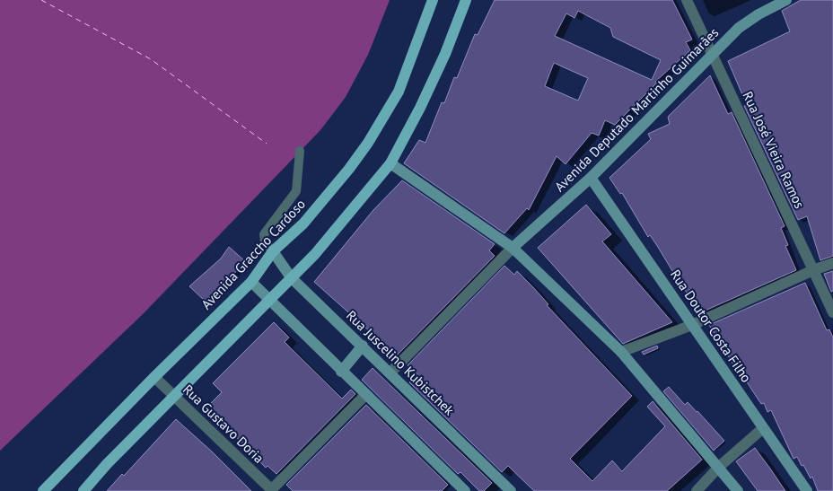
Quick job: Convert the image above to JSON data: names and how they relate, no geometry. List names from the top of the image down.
{
  "streets": {
    "main road": ["Avenida Graccho Cardoso"],
    "street": [
      "Avenida Deputado Martinho Guimarães",
      "Rua José Vieira Ramos",
      "Rua Doutor Costa Filho",
      "Rua Juscelino Kubistchek",
      "Rua Gustavo Doria"
    ]
  },
  "crossings": [
    ["Avenida Deputado Martinho Guimarães", "Rua José Vieira Ramos"],
    ["Avenida Deputado Martinho Guimarães", "Rua Doutor Costa Filho"],
    ["Avenida Graccho Cardoso", "Rua Juscelino Kubistchek"],
    ["Avenida Graccho Cardoso", "Rua Gustavo Doria"]
  ]
}
